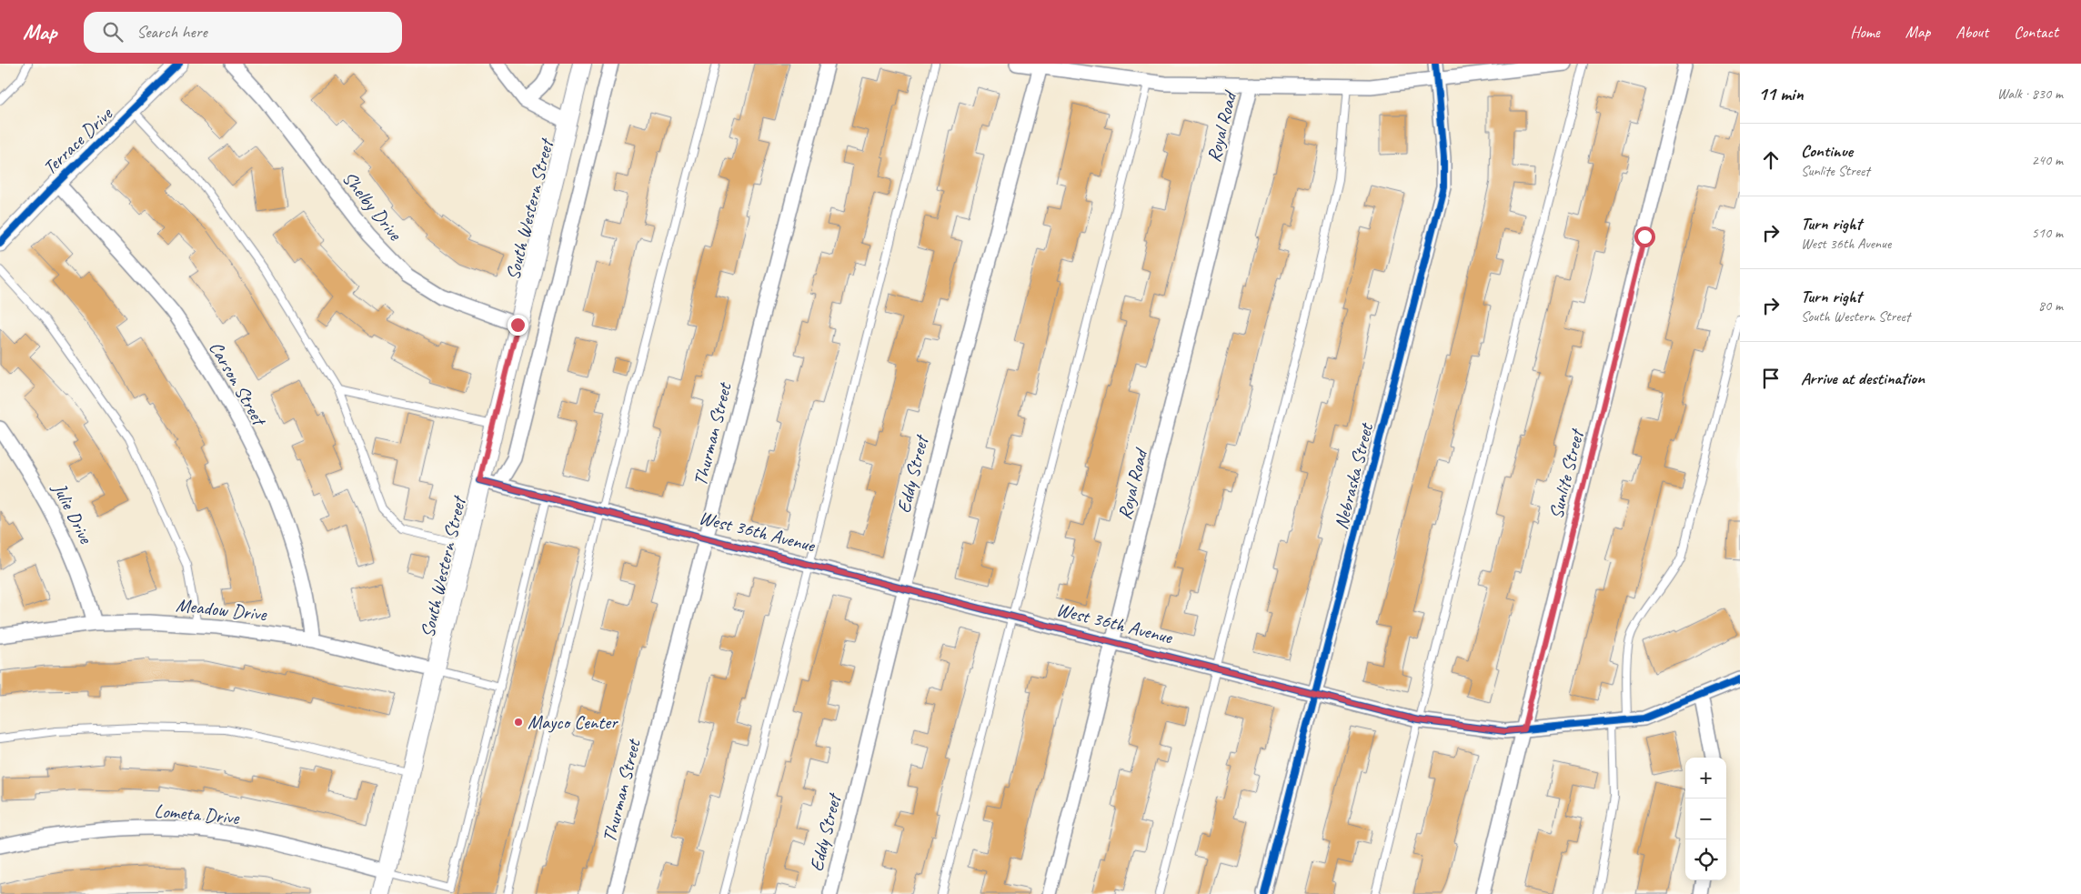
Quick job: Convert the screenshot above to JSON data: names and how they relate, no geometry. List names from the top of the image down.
{
  "streets": {
    "main road": ["South Western Street"],
    "street": [
      "Royal Road",
      "Terrace Drive",
      "Shelby Drive",
      "Carson Street",
      "Thurman Street",
      "Eddy Street",
      "Sunlite Street",
      "Nebraska Street",
      "Julie Drive",
      "West 36th Avenue",
      "Meadow Drive",
      "Lometa Drive"
    ]
  },
  "crossings": [
    ["Royal Road", "West 36th Avenue"],
    ["Terrace Drive", "Carson Street"],
    ["Shelby Drive", "South Western Street"],
    ["South Western Street", "West 36th Avenue"],
    ["South Western Street", "Meadow Drive"],
    ["South Western Street", "Lometa Drive"],
    ["Carson Street", "Meadow Drive"],
    ["Thurman Street", "West 36th Avenue"],
    ["Eddy Street", "West 36th Avenue"],
    ["Sunlite Street", "West 36th Avenue"],
    ["Nebraska Street", "West 36th Avenue"],
    ["Julie Drive", "Meadow Drive"]
  ],
  "places": ["Mayco Center"],
  "page": {
    "header": "Map",
    "search": "Search here",
    "nav": [
      "Home",
      "Map",
      "About",
      "Contact"
    ],
    "heading": ["11 min", "Walk · 830 m"],
    "list": [
      ["Continue", "Sunlite Street", "240 m"],
      ["Turn right", "West 36th Avenue", "510 m"],
      ["Turn right", "South Western Street", "80 m"],
      "Arrive at destination"
    ],
    "map_buttons": ["+", "−"]
  }
}
